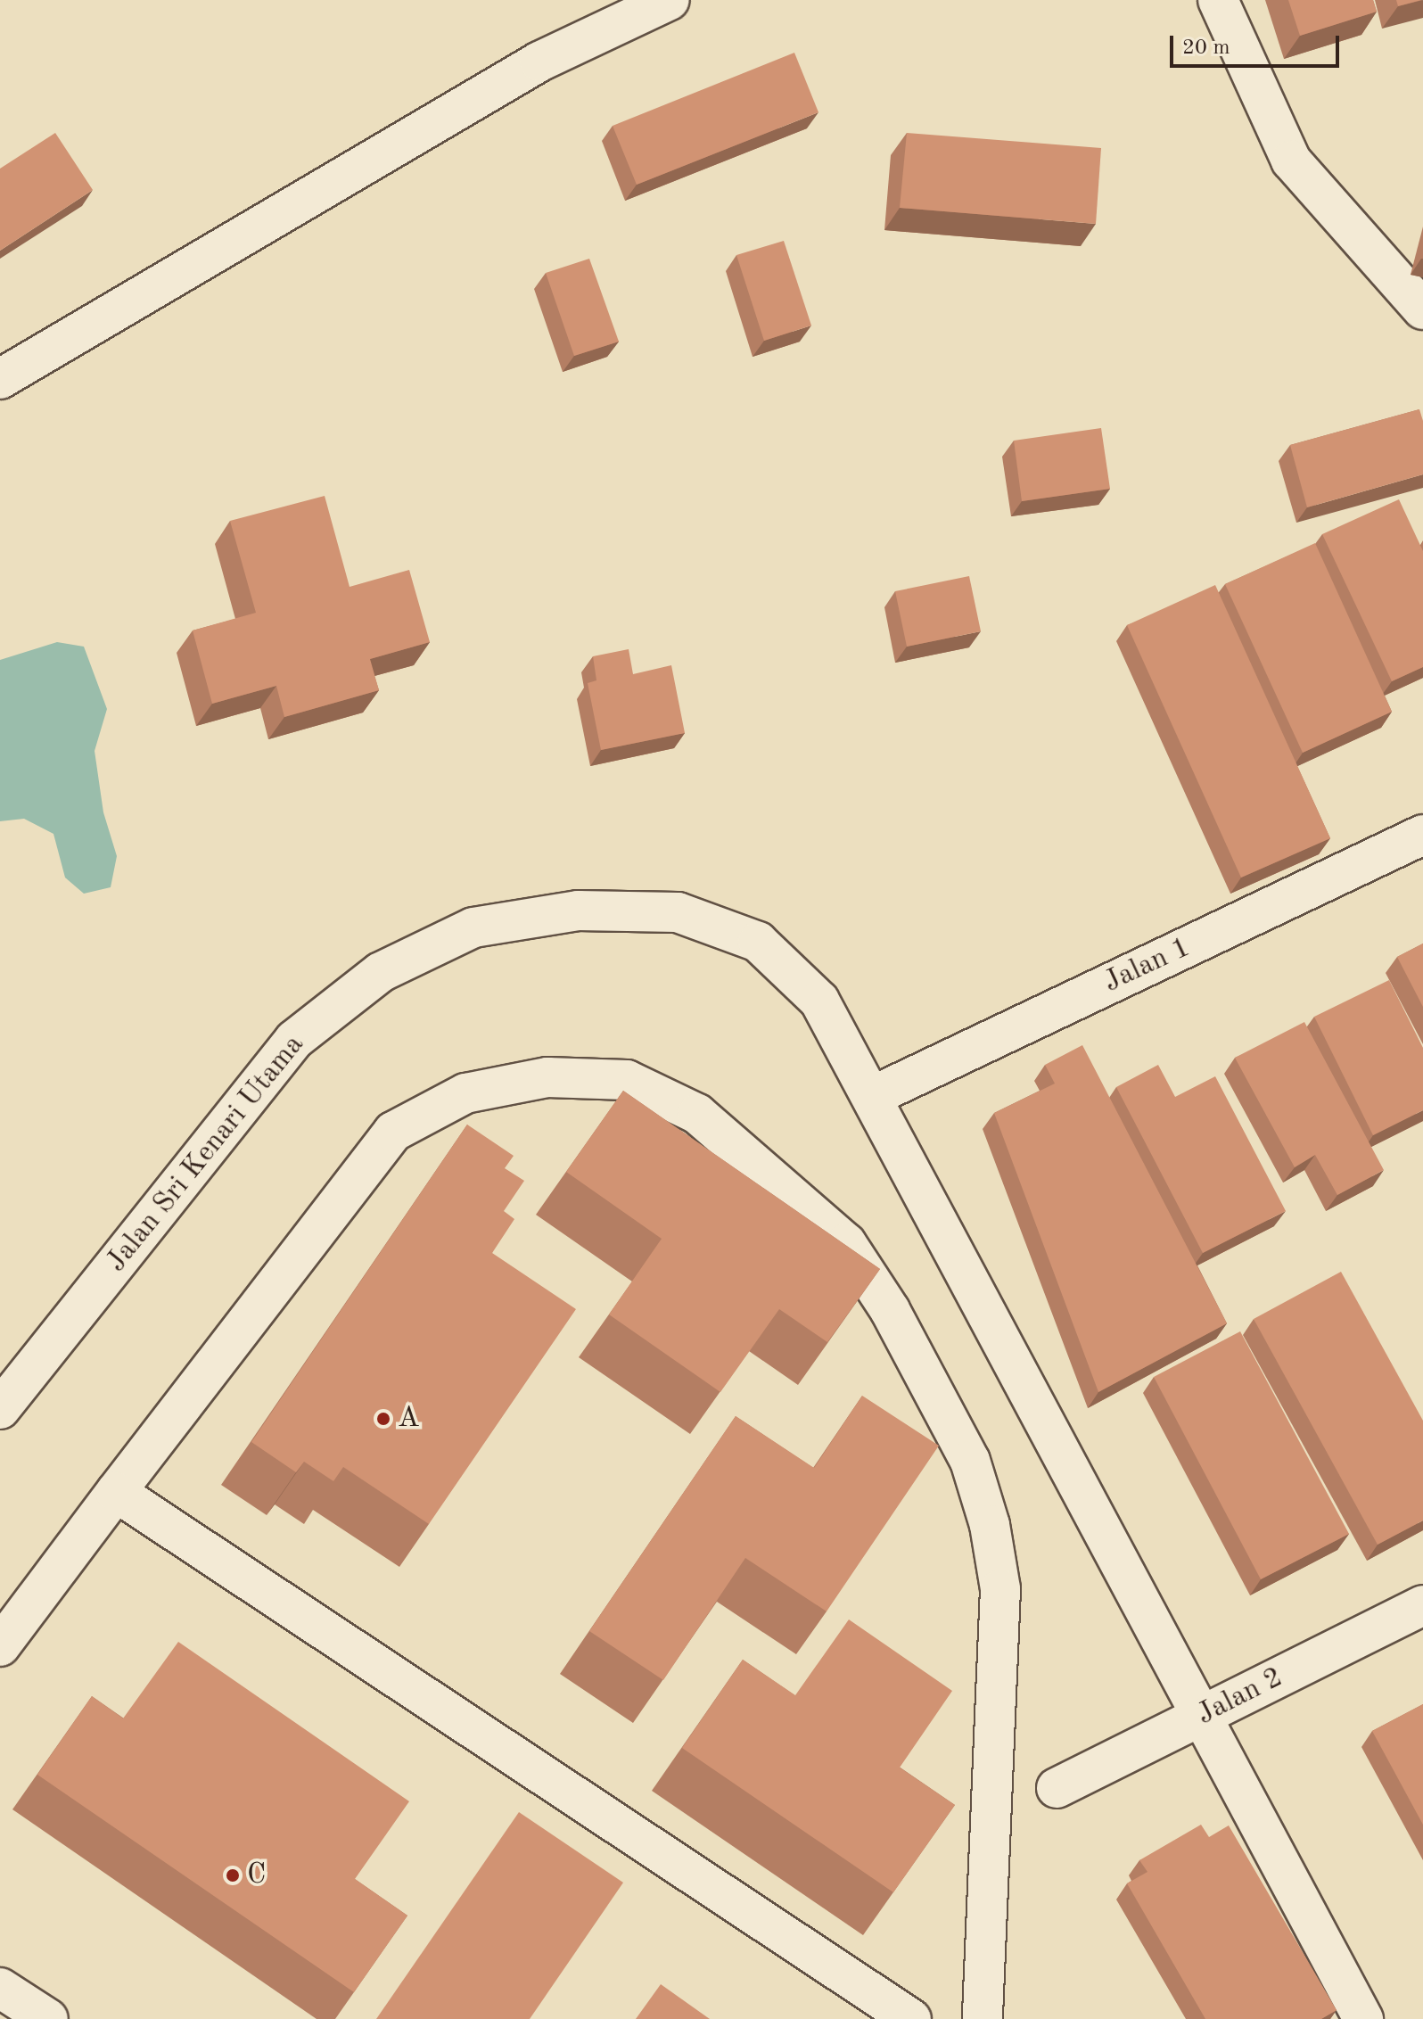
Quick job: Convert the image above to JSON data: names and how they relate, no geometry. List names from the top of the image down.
{
  "streets": {
    "street": ["Jalan 1", "Jalan Sri Kenari Utama", "Jalan 2"]
  },
  "crossings": [
    ["Jalan 1", "Jalan Sri Kenari Utama"],
    ["Jalan Sri Kenari Utama", "Jalan 2"]
  ],
  "places": ["A", "C"],
  "scale_bar": "20 m"
}
